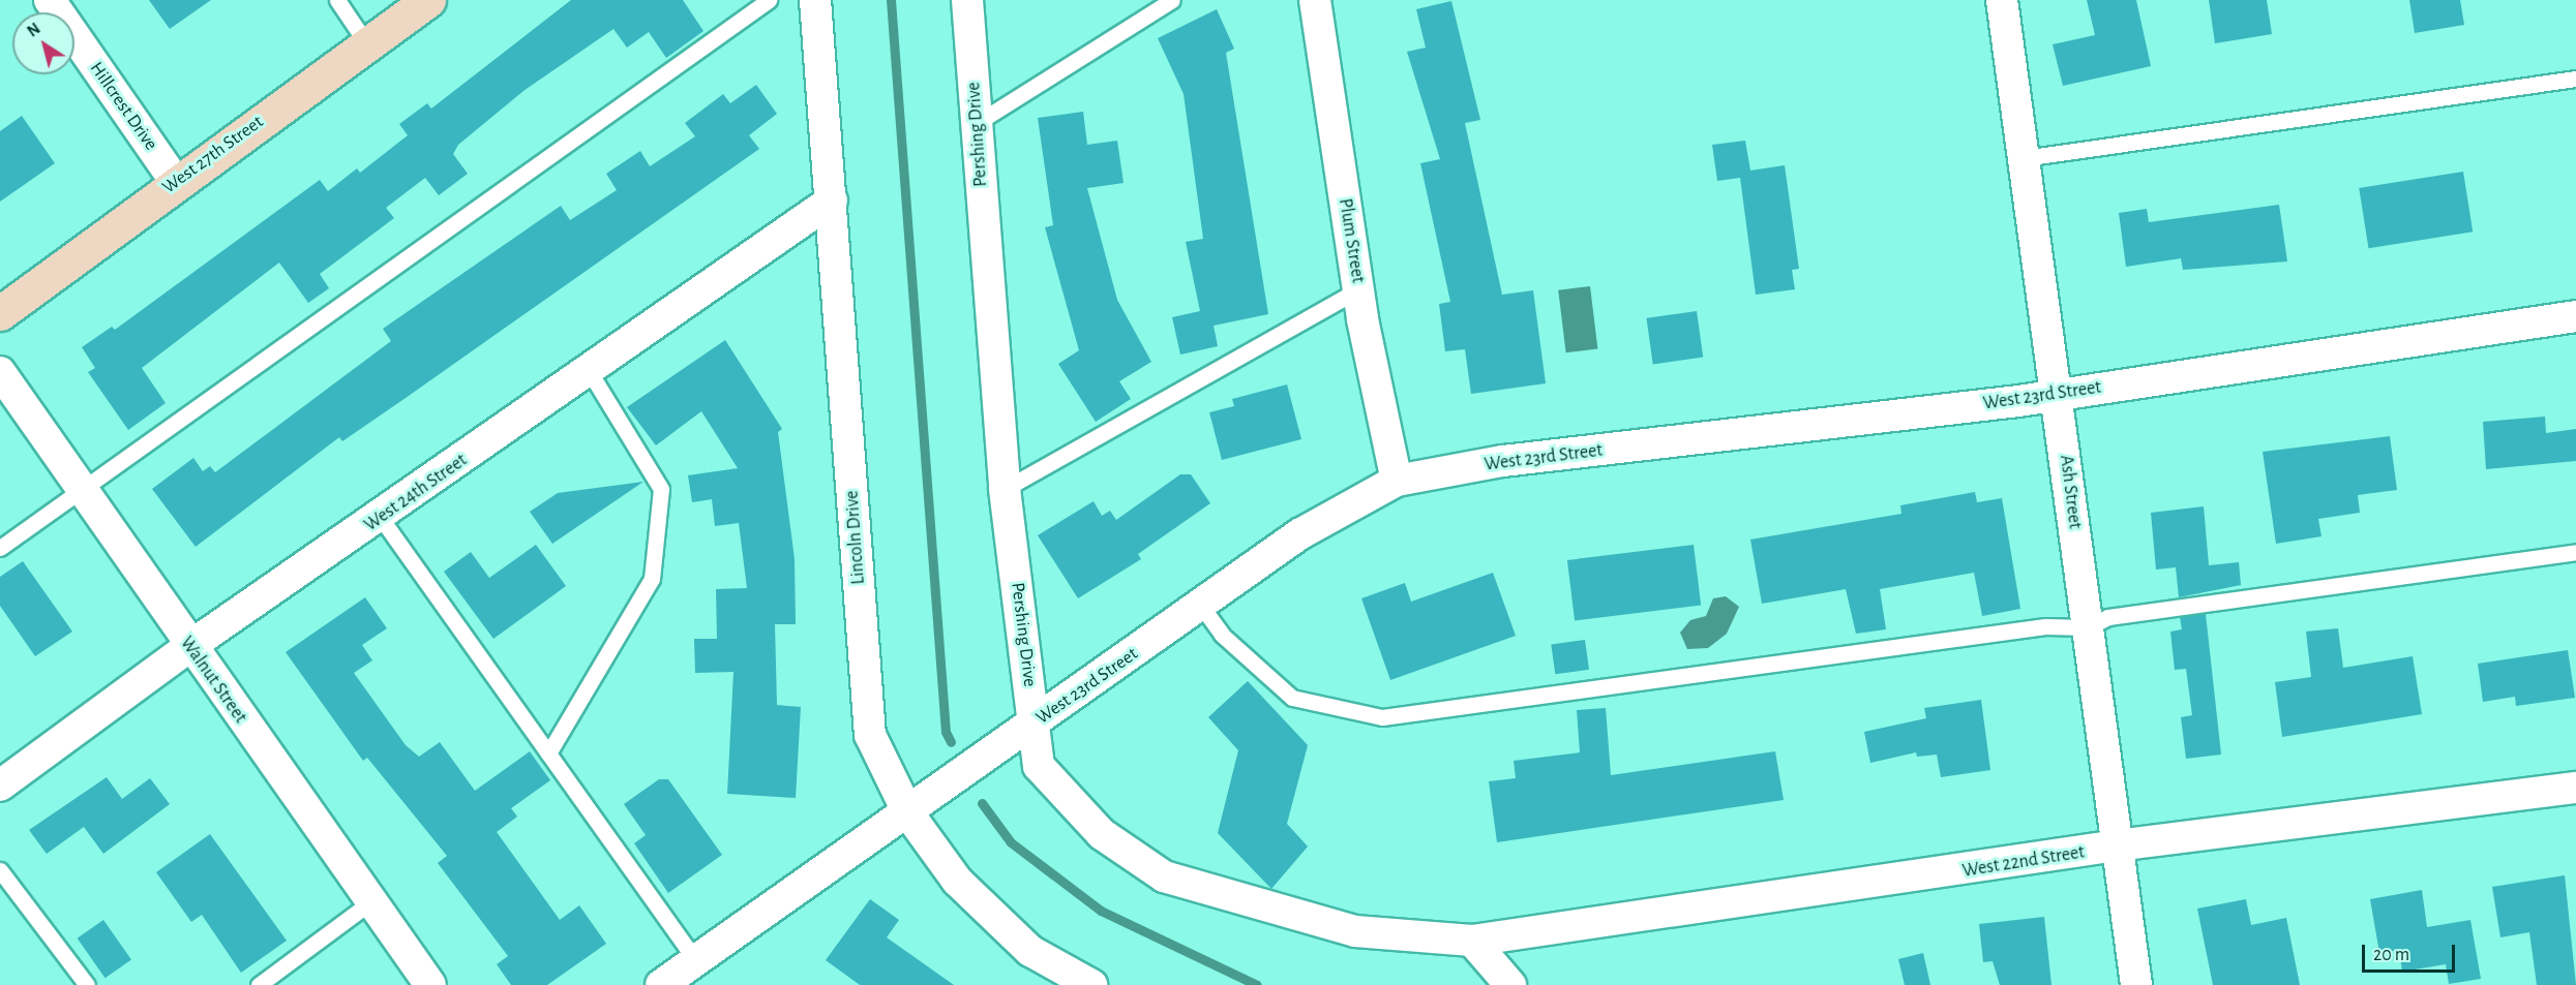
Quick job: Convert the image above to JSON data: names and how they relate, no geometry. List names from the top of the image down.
{
  "streets": {
    "main road": ["West 27th Street"],
    "street": [
      "Hillcrest Drive",
      "Pershing Drive",
      "Plum Street",
      "West 23rd Street",
      "Ash Street",
      "West 24th Street",
      "Lincoln Drive",
      "Walnut Street",
      "West 22nd Street"
    ]
  },
  "crossings": [
    ["Hillcrest Drive", "West 27th Street"],
    ["Pershing Drive", "West 23rd Street"],
    ["Pershing Drive", "West 22nd Street"],
    ["Plum Street", "West 23rd Street"],
    ["West 23rd Street", "Ash Street"],
    ["West 23rd Street", "Lincoln Drive"],
    ["Ash Street", "West 22nd Street"],
    ["West 24th Street", "Lincoln Drive"],
    ["West 24th Street", "Walnut Street"]
  ],
  "scale_bar": "20 m",
  "north": "top left"
}
